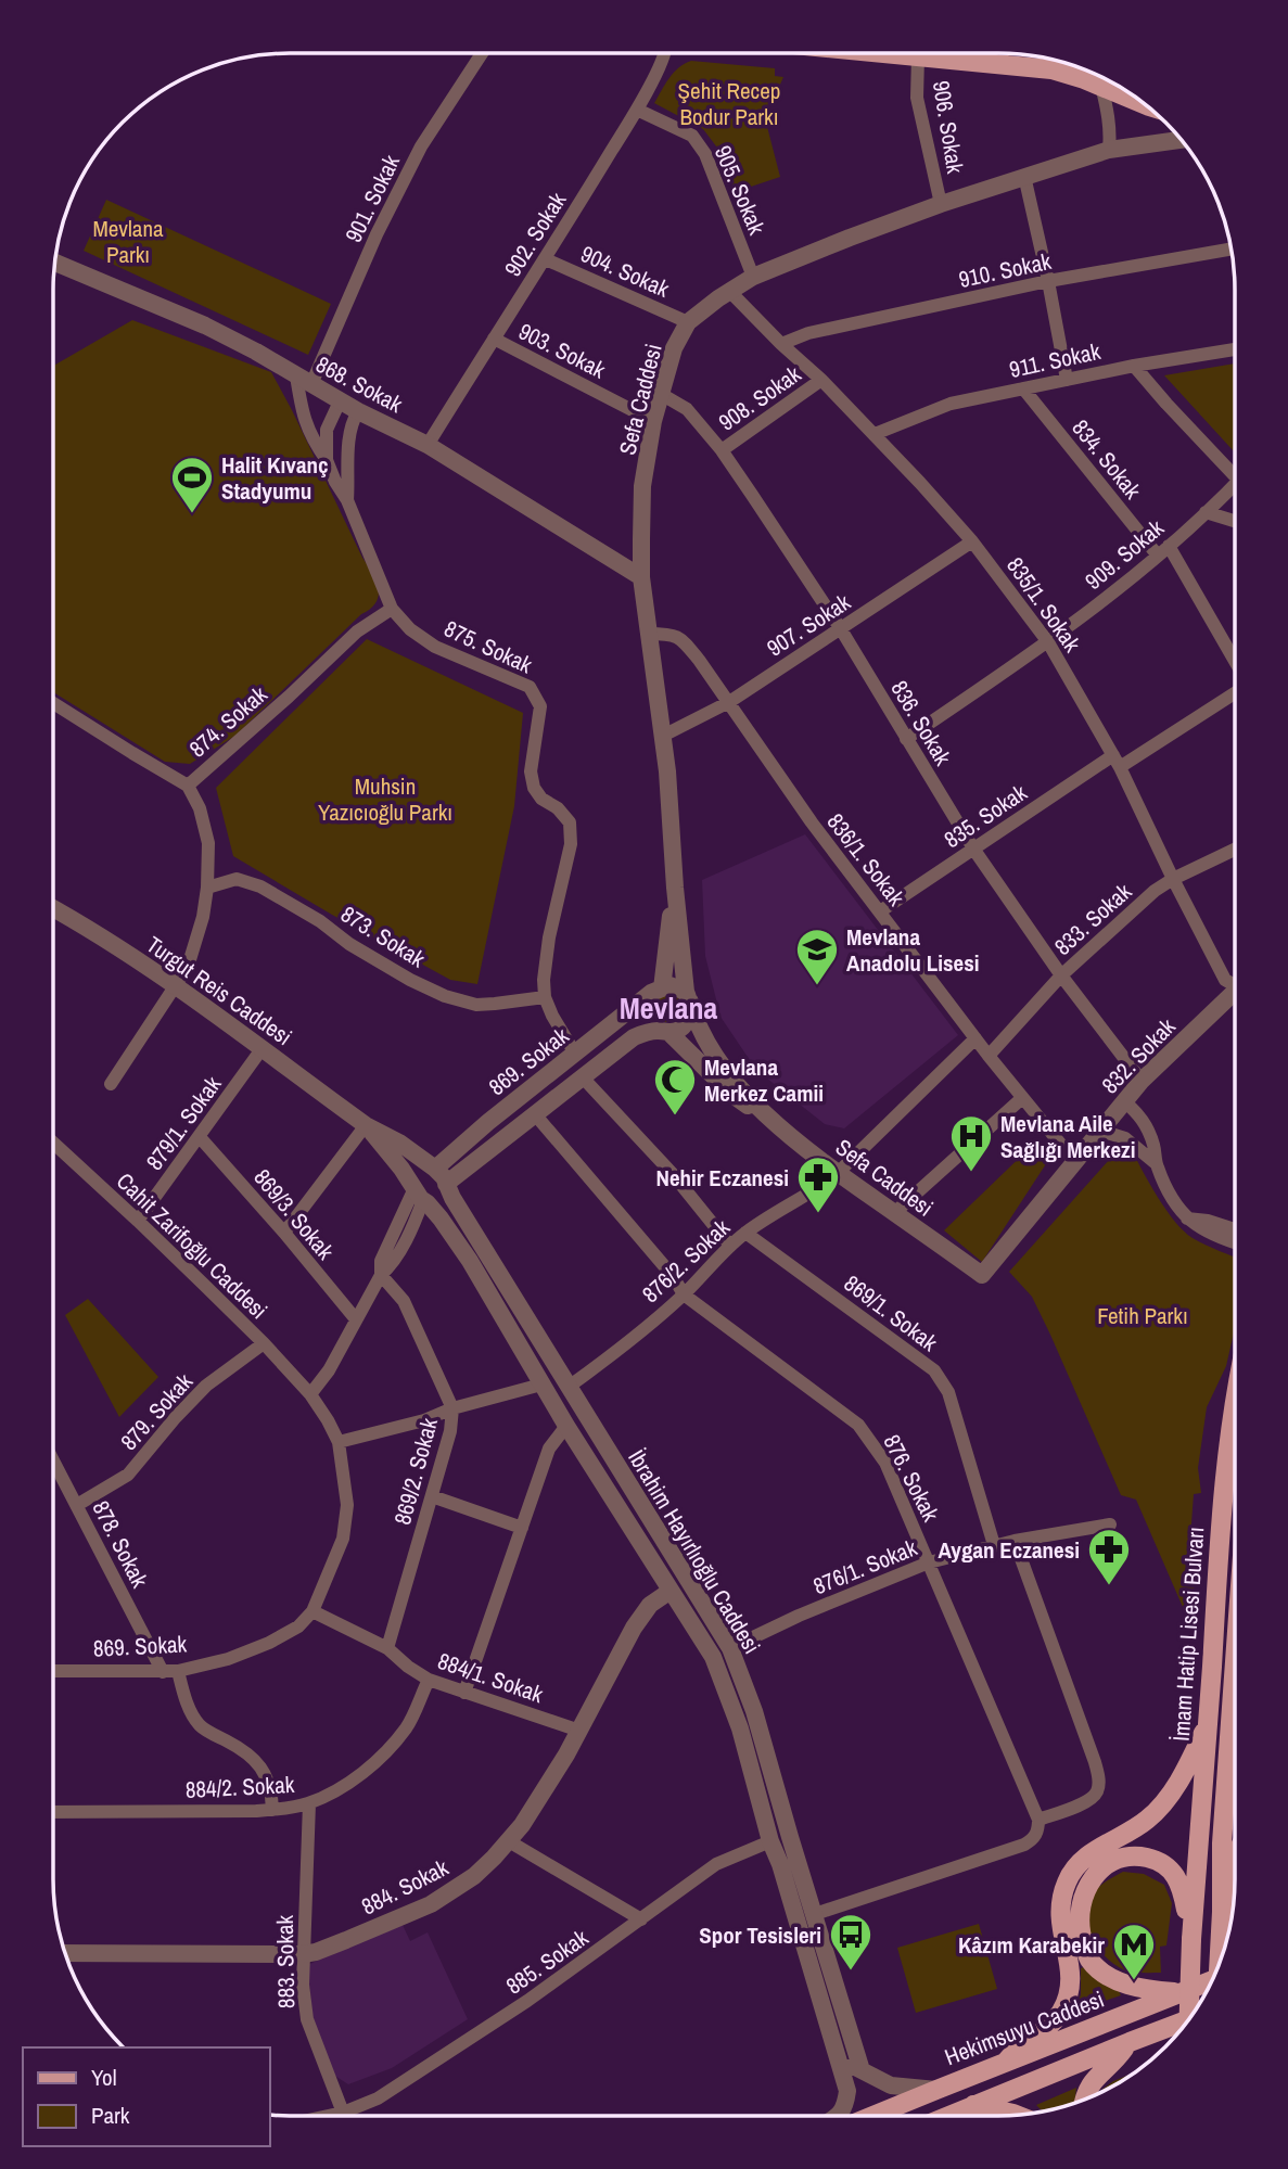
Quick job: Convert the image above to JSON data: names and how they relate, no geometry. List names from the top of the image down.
{
  "streets": {
    "main road": ["İmam Hatip Lisesi Bulvarı", "Hekimsuyu Caddesi"],
    "street": [
      "906. Sokak",
      "905. Sokak",
      "901. Sokak",
      "902. Sokak",
      "910. Sokak",
      "904. Sokak",
      "903. Sokak",
      "911. Sokak",
      "868. Sokak",
      "908. Sokak",
      "Sefa Caddesi",
      "834. Sokak",
      "909. Sokak",
      "835/1. Sokak",
      "907. Sokak",
      "875. Sokak",
      "874. Sokak",
      "836. Sokak",
      "835. Sokak",
      "836/1. Sokak",
      "833. Sokak",
      "873. Sokak",
      "Turgut Reis Caddesi",
      "832. Sokak",
      "869. Sokak",
      "879/1. Sokak",
      "869/3. Sokak",
      "Cahit Zarifoğlu Caddesi",
      "876/2. Sokak",
      "869/1. Sokak",
      "879. Sokak",
      "869/2. Sokak",
      "876. Sokak",
      "878. Sokak",
      "İbrahim Hayırlıoğlu Caddesi",
      "876/1. Sokak",
      "884/1. Sokak",
      "884/2. Sokak",
      "884. Sokak",
      "883. Sokak",
      "885. Sokak"
    ]
  },
  "crossings": [
    ["906. Sokak", "Sefa Caddesi"],
    ["905. Sokak", "902. Sokak"],
    ["905. Sokak", "Sefa Caddesi"],
    ["901. Sokak", "868. Sokak"],
    ["901. Sokak", "875. Sokak"],
    ["902. Sokak", "904. Sokak"],
    ["902. Sokak", "903. Sokak"],
    ["902. Sokak", "868. Sokak"],
    ["910. Sokak", "835/1. Sokak"],
    ["904. Sokak", "Sefa Caddesi"],
    ["903. Sokak", "Sefa Caddesi"],
    ["911. Sokak", "834. Sokak"],
    ["911. Sokak", "835/1. Sokak"],
    ["868. Sokak", "Sefa Caddesi"],
    ["868. Sokak", "875. Sokak"],
    ["908. Sokak", "835/1. Sokak"],
    ["908. Sokak", "836. Sokak"],
    ["Sefa Caddesi", "835/1. Sokak"],
    ["Sefa Caddesi", "907. Sokak"],
    ["Sefa Caddesi", "836. Sokak"],
    ["Sefa Caddesi", "836/1. Sokak"],
    ["Sefa Caddesi", "832. Sokak"],
    ["Sefa Caddesi", "869. Sokak"],
    ["Sefa Caddesi", "876/2. Sokak"],
    ["834. Sokak", "909. Sokak"],
    ["909. Sokak", "835/1. Sokak"],
    ["909. Sokak", "836. Sokak"],
    ["835/1. Sokak", "907. Sokak"],
    ["835/1. Sokak", "835. Sokak"],
    ["835/1. Sokak", "833. Sokak"],
    ["907. Sokak", "836. Sokak"],
    ["907. Sokak", "836/1. Sokak"],
    ["875. Sokak", "874. Sokak"],
    ["875. Sokak", "873. Sokak"],
    ["875. Sokak", "869. Sokak"],
    ["836. Sokak", "835. Sokak"],
    ["836. Sokak", "833. Sokak"],
    ["836. Sokak", "832. Sokak"],
    ["835. Sokak", "836/1. Sokak"],
    ["836/1. Sokak", "833. Sokak"],
    ["836/1. Sokak", "832. Sokak"],
    ["Turgut Reis Caddesi", "869. Sokak"],
    ["Turgut Reis Caddesi", "879/1. Sokak"],
    ["Turgut Reis Caddesi", "İbrahim Hayırlıoğlu Caddesi"],
    ["869. Sokak", "869/3. Sokak"],
    ["869. Sokak", "Cahit Zarifoğlu Caddesi"],
    ["869. Sokak", "869/2. Sokak"],
    ["869. Sokak", "876. Sokak"],
    ["869. Sokak", "878. Sokak"],
    ["869. Sokak", "İbrahim Hayırlıoğlu Caddesi"],
    ["869. Sokak", "884/1. Sokak"],
    ["879/1. Sokak", "869/3. Sokak"],
    ["879/1. Sokak", "Cahit Zarifoğlu Caddesi"],
    ["Cahit Zarifoğlu Caddesi", "879. Sokak"],
    ["876/2. Sokak", "869/1. Sokak"],
    ["876/2. Sokak", "876. Sokak"],
    ["876/2. Sokak", "İbrahim Hayırlıoğlu Caddesi"],
    ["869/1. Sokak", "876/1. Sokak"],
    ["879. Sokak", "878. Sokak"],
    ["869/2. Sokak", "884/1. Sokak"],
    ["876. Sokak", "876/1. Sokak"],
    ["878. Sokak", "884/2. Sokak"],
    ["İbrahim Hayırlıoğlu Caddesi", "876/1. Sokak"],
    ["İbrahim Hayırlıoğlu Caddesi", "884. Sokak"],
    ["İbrahim Hayırlıoğlu Caddesi", "885. Sokak"],
    ["884/1. Sokak", "884/2. Sokak"],
    ["884/1. Sokak", "884. Sokak"],
    ["884/2. Sokak", "883. Sokak"],
    ["884. Sokak", "883. Sokak"],
    ["883. Sokak", "885. Sokak"]
  ],
  "districts": ["Mevlana"],
  "parks": [
    "Şehit Recep Bodur Parkı",
    "Mevlana Parkı",
    "Muhsin Yazıcıoğlu Parkı",
    "Fetih Parkı"
  ],
  "places": {
    "sports": ["Halit Kıvanç Stadyumu"],
    "school or university": ["Mevlana Anadolu Lisesi"],
    "mosque": ["Mevlana Merkez Camii"],
    "hospital": ["Mevlana Aile Sağlığı Merkezi"],
    "pharmacy": ["Nehir Eczanesi", "Aygan Eczanesi"],
    "bus stop": ["Spor Tesisleri"],
    "metro station": ["Kâzım Karabekir"]
  },
  "legend": ["Yol", "Park"]
}
